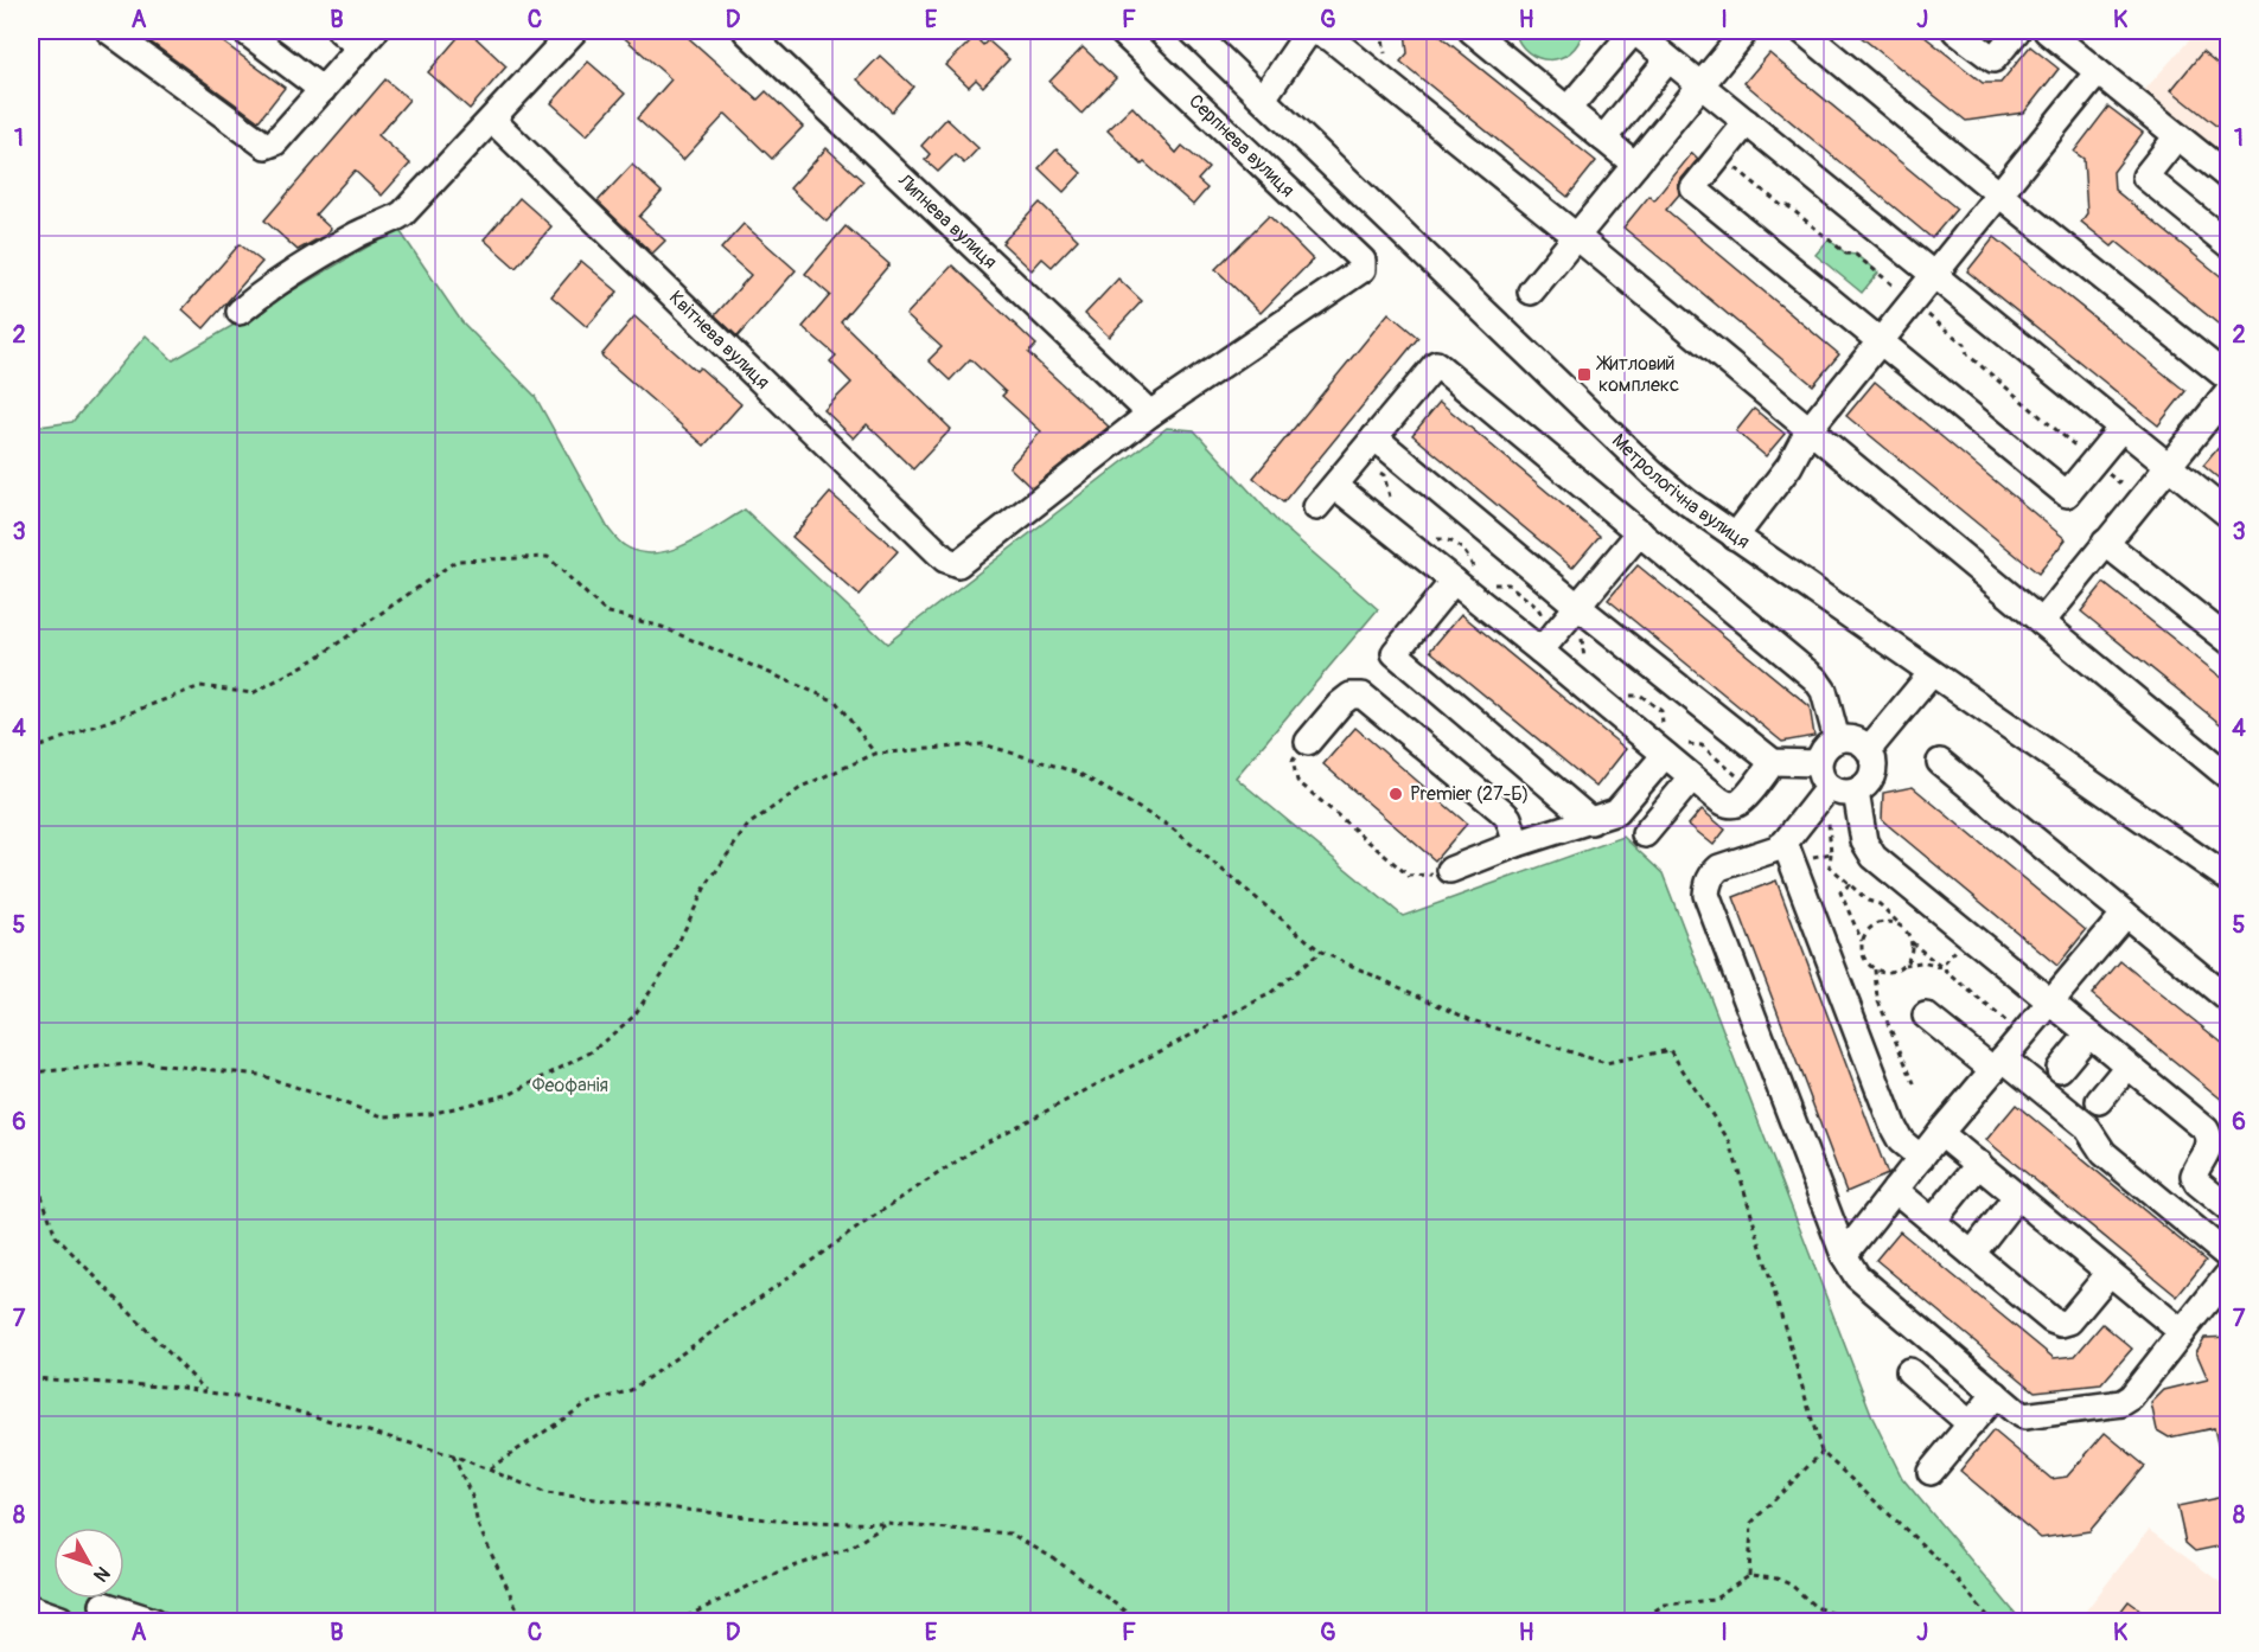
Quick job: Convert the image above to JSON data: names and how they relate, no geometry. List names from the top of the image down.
{
  "streets": {
    "street": [
      "Серпнева вулиця",
      "Липнева вулиця",
      "Квітнева вулиця",
      "Метрологічна вулиця"
    ]
  },
  "crossings": [
    ["Серпнева вулиця", "Липнева вулиця"],
    ["Серпнева вулиця", "Квітнева вулиця"],
    ["Липнева вулиця", "Квітнева вулиця"]
  ],
  "parks": ["Феофанія"],
  "places": {
    "transit": ["Житловий комплекс"],
    "other": ["Premier (27-Б)"]
  },
  "north": "bottom right",
  "grid": {
    "columns": [
      "A",
      "B",
      "C",
      "D",
      "E",
      "F",
      "G",
      "H",
      "I",
      "J",
      "K"
    ],
    "rows": [
      "1",
      "2",
      "3",
      "4",
      "5",
      "6",
      "7",
      "8"
    ]
  }
}
